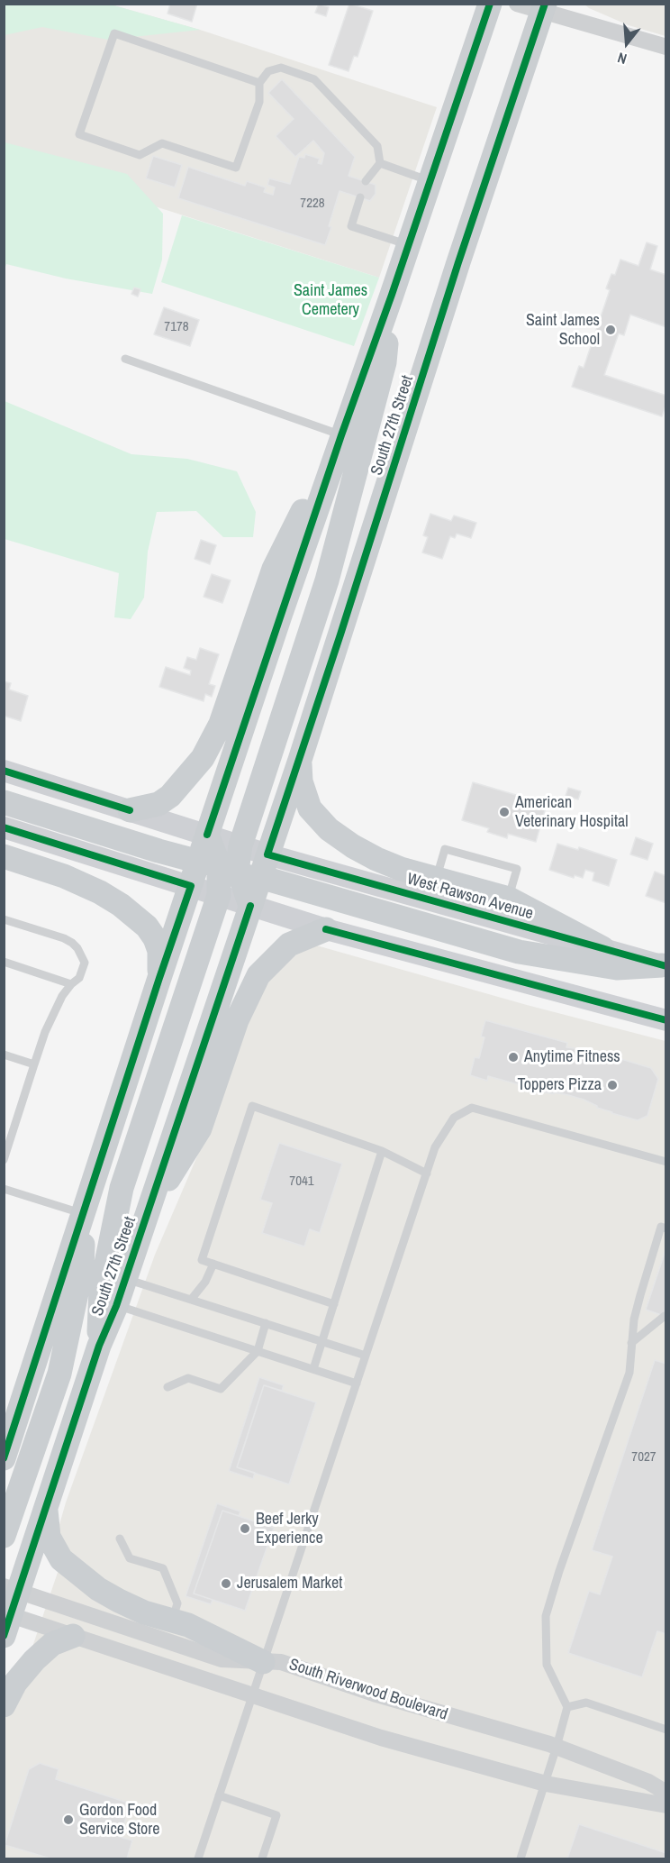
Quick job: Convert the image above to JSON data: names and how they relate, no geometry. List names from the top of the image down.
{
  "streets": {
    "main road": ["South 27th Street", "West Rawson Avenue"],
    "street": ["South Riverwood Boulevard"]
  },
  "crossings": [
    ["South 27th Street", "West Rawson Avenue"],
    ["South 27th Street", "South Riverwood Boulevard"]
  ],
  "parks": ["Saint James Cemetery"],
  "places": [
    "Saint James School",
    "American Veterinary Hospital",
    "Anytime Fitness",
    "Toppers Pizza",
    "Beef Jerky Experience",
    "Jerusalem Market",
    "Gordon Food Service Store"
  ],
  "house_numbers": [
    "7228",
    "7178",
    "7041",
    "7027"
  ],
  "north": "bottom"
}
